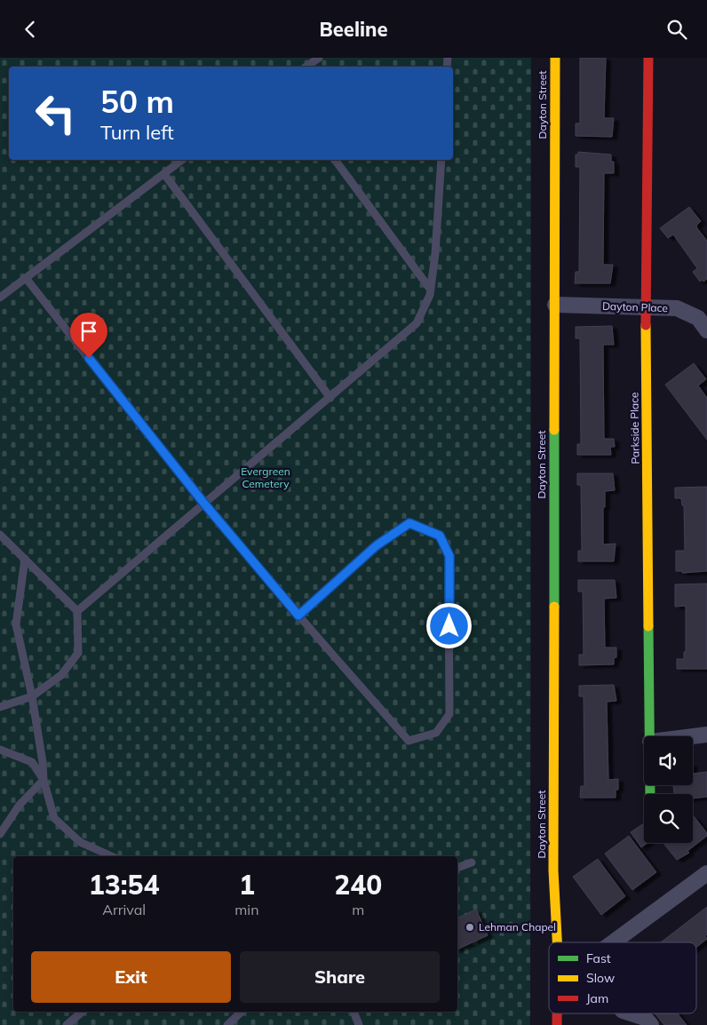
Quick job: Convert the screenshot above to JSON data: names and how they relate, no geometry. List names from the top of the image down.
{
  "streets": {
    "street": ["Dayton Street", "Dayton Place", "Parkside Place"]
  },
  "crossings": [
    ["Dayton Street", "Dayton Place"],
    ["Dayton Place", "Parkside Place"]
  ],
  "parks": ["Evergreen Cemetery"],
  "places": ["Lehman Chapel"],
  "legend": ["Fast", "Slow", "Jam"],
  "page": {
    "header": "Beeline",
    "turn": ["50 m", "Turn left"],
    "eta": [
      "13:54",
      "Arrival",
      "1",
      "min",
      "240",
      "m"
    ],
    "buttons": ["Exit", "Share"]
  }
}
